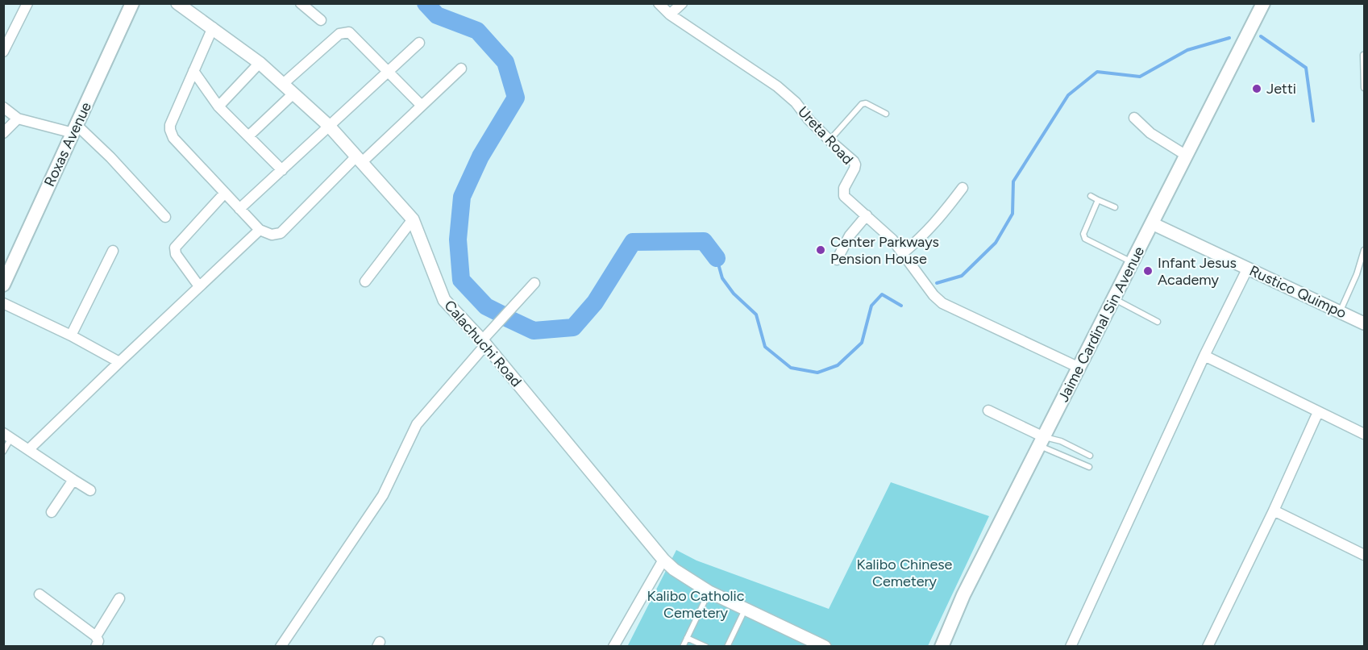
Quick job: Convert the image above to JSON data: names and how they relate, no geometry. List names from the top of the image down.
{
  "streets": {
    "main road": ["Roxas Avenue", "Jaime Cardinal Sin Avenue"],
    "street": ["Ureta Road", "Rustico Quimpo", "Calachuchi Road"]
  },
  "crossings": [
    ["Ureta Road", "Jaime Cardinal Sin Avenue"],
    ["Rustico Quimpo", "Jaime Cardinal Sin Avenue"]
  ],
  "parks": ["Kalibo Chinese Cemetery", "Kalibo Catholic Cemetery"],
  "places": ["Jetti", "Center Parkways Pension House", "Infant Jesus Academy"]
}
